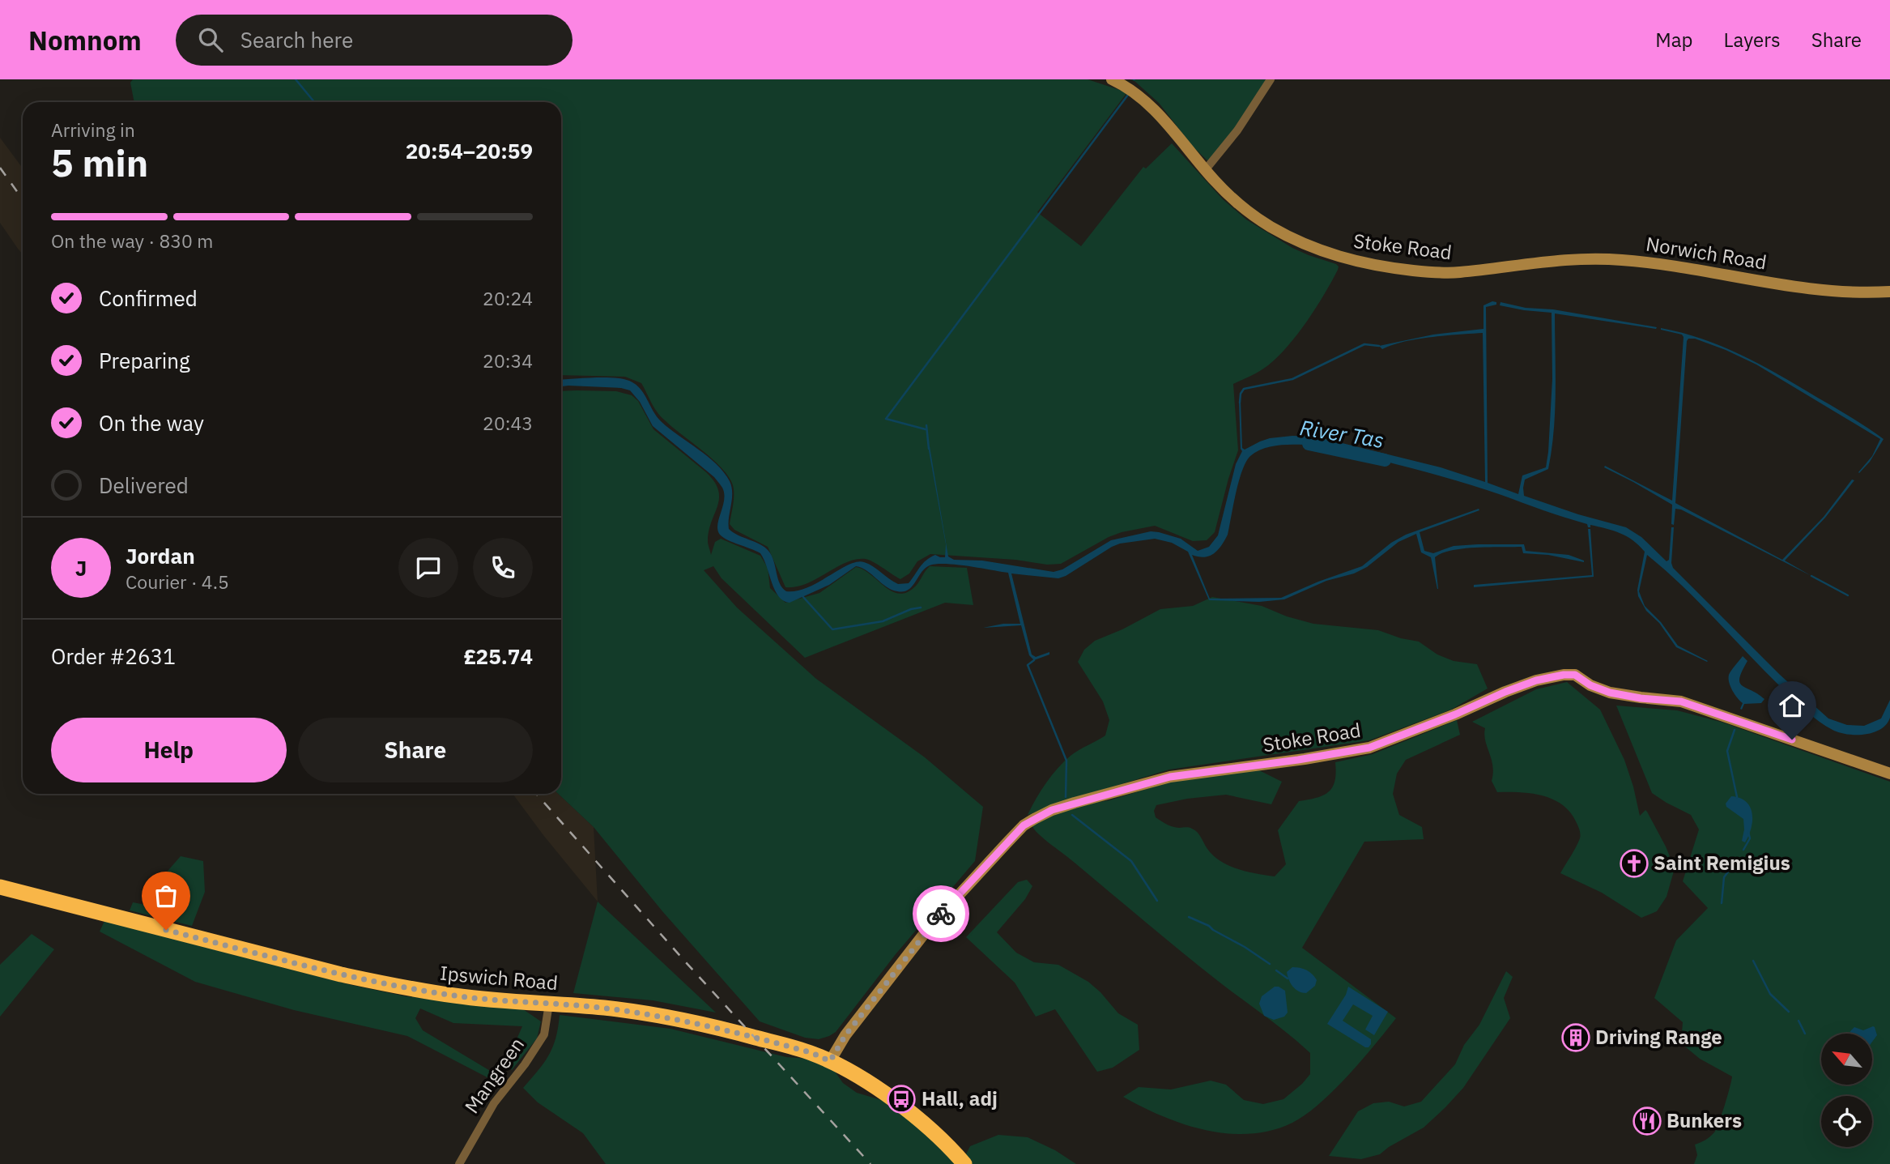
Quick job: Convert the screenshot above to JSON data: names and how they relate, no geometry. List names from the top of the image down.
{
  "streets": {
    "highway": ["Ipswich Road"],
    "street": ["Stoke Road", "Norwich Road", "Mangreen"]
  },
  "crossings": [
    ["Stoke Road", "Norwich Road"],
    ["Stoke Road", "Ipswich Road"],
    ["Ipswich Road", "Mangreen"]
  ],
  "water": ["River Tas"],
  "places": {
    "church": ["Saint Remigius"],
    "building": ["Driving Range"],
    "bus stop": ["Hall, adj"],
    "restaurant": ["Bunkers"]
  },
  "north": "top left",
  "page": {
    "header": "Nomnom",
    "search": "Search here",
    "nav": ["Map", "Layers", "Share"],
    "heading": ["5 min", "Arriving in", "20:54–20:59"],
    "panel": [
      "Jordan",
      "Courier · 4.5",
      "Order #2631",
      "£25.74"
    ],
    "bar": "On the way · 830 m",
    "list": [
      ["Confirmed", "20:24"],
      ["Preparing", "20:34"],
      ["On the way", "20:43"],
      "Delivered"
    ],
    "round": "J",
    "buttons": ["Help", "Share"]
  }
}
